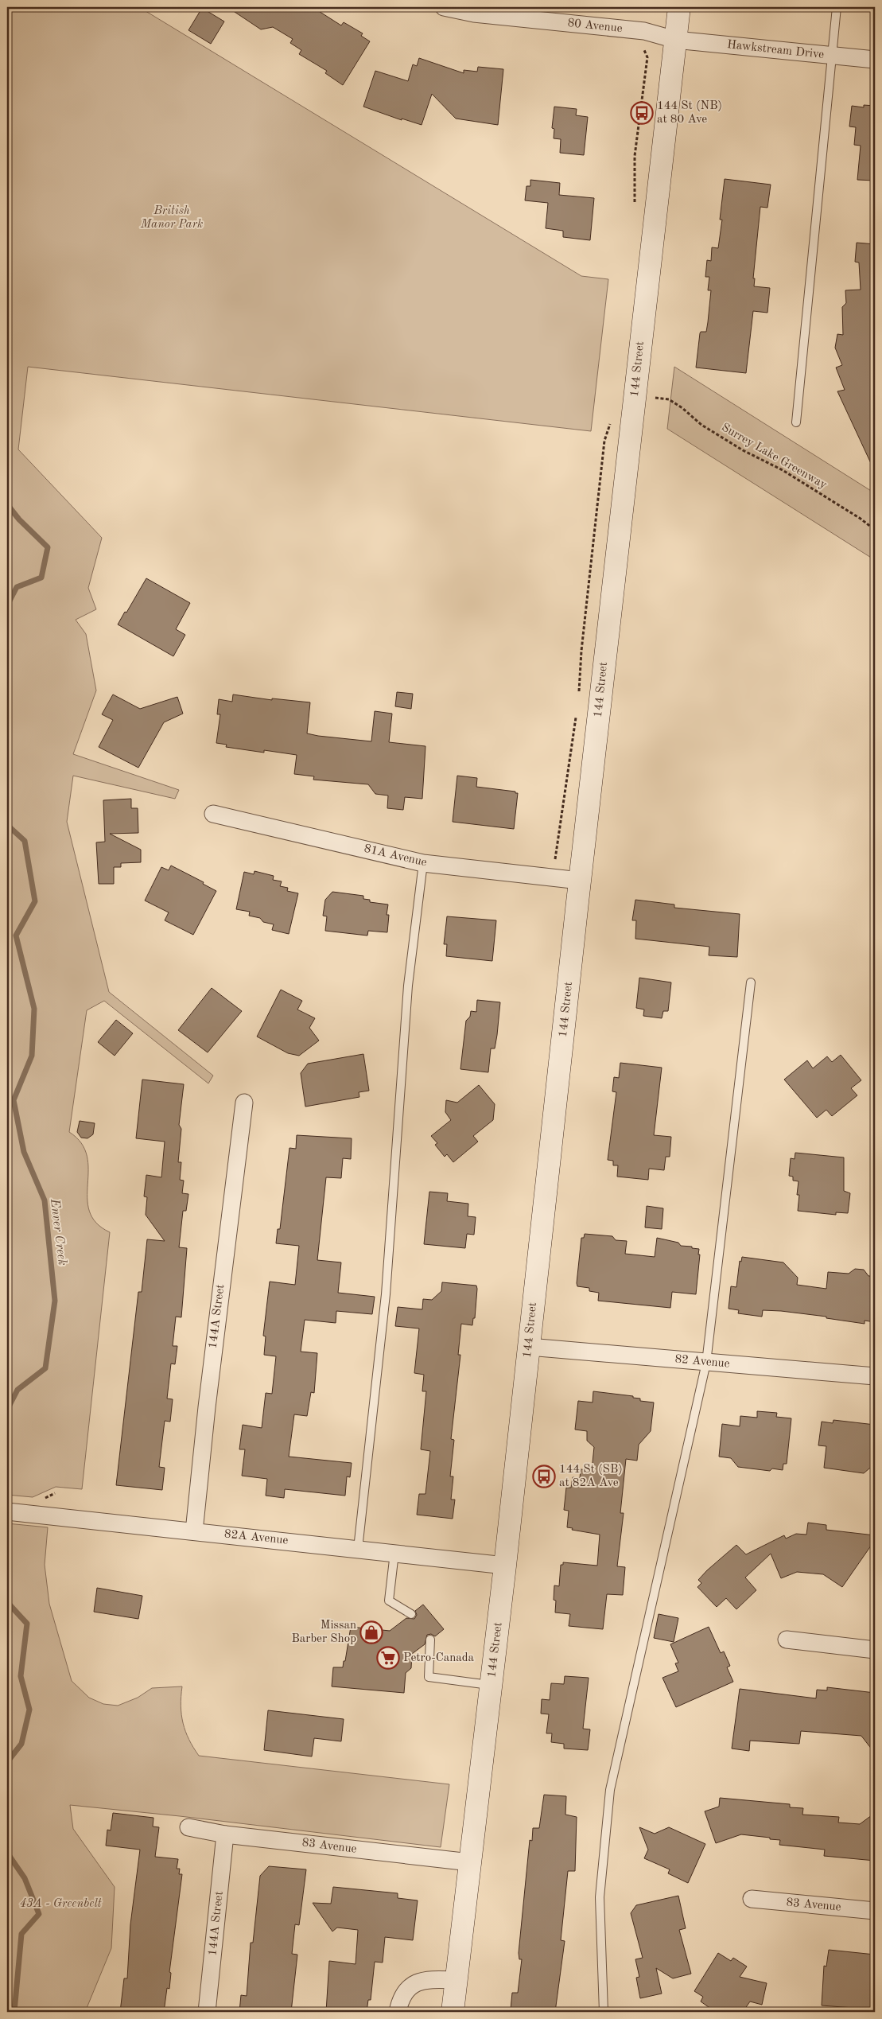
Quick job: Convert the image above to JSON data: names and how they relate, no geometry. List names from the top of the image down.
{
  "streets": {
    "main road": ["144 Street"],
    "street": [
      "80 Avenue",
      "Hawkstream Drive",
      "81A Avenue",
      "144A Street",
      "82 Avenue",
      "82A Avenue",
      "83 Avenue"
    ],
    "path": ["Surrey Lake Greenway"]
  },
  "crossings": [
    ["80 Avenue", "Hawkstream Drive"],
    ["80 Avenue", "144 Street"],
    ["Hawkstream Drive", "144 Street"],
    ["144 Street", "81A Avenue"],
    ["144 Street", "82 Avenue"],
    ["144 Street", "82A Avenue"],
    ["144 Street", "83 Avenue"],
    ["144A Street", "82A Avenue"],
    ["144A Street", "83 Avenue"]
  ],
  "water": ["Enver Creek"],
  "parks": ["British Manor Park", "43A - Greenbelt"],
  "places": {
    "bus stop": ["144 St (NB) at 80 Ave", "144 St (SB) at 82A Ave"],
    "shop": ["Missan Barber Shop"],
    "supermarket": ["Petro-Canada"]
  }
}
